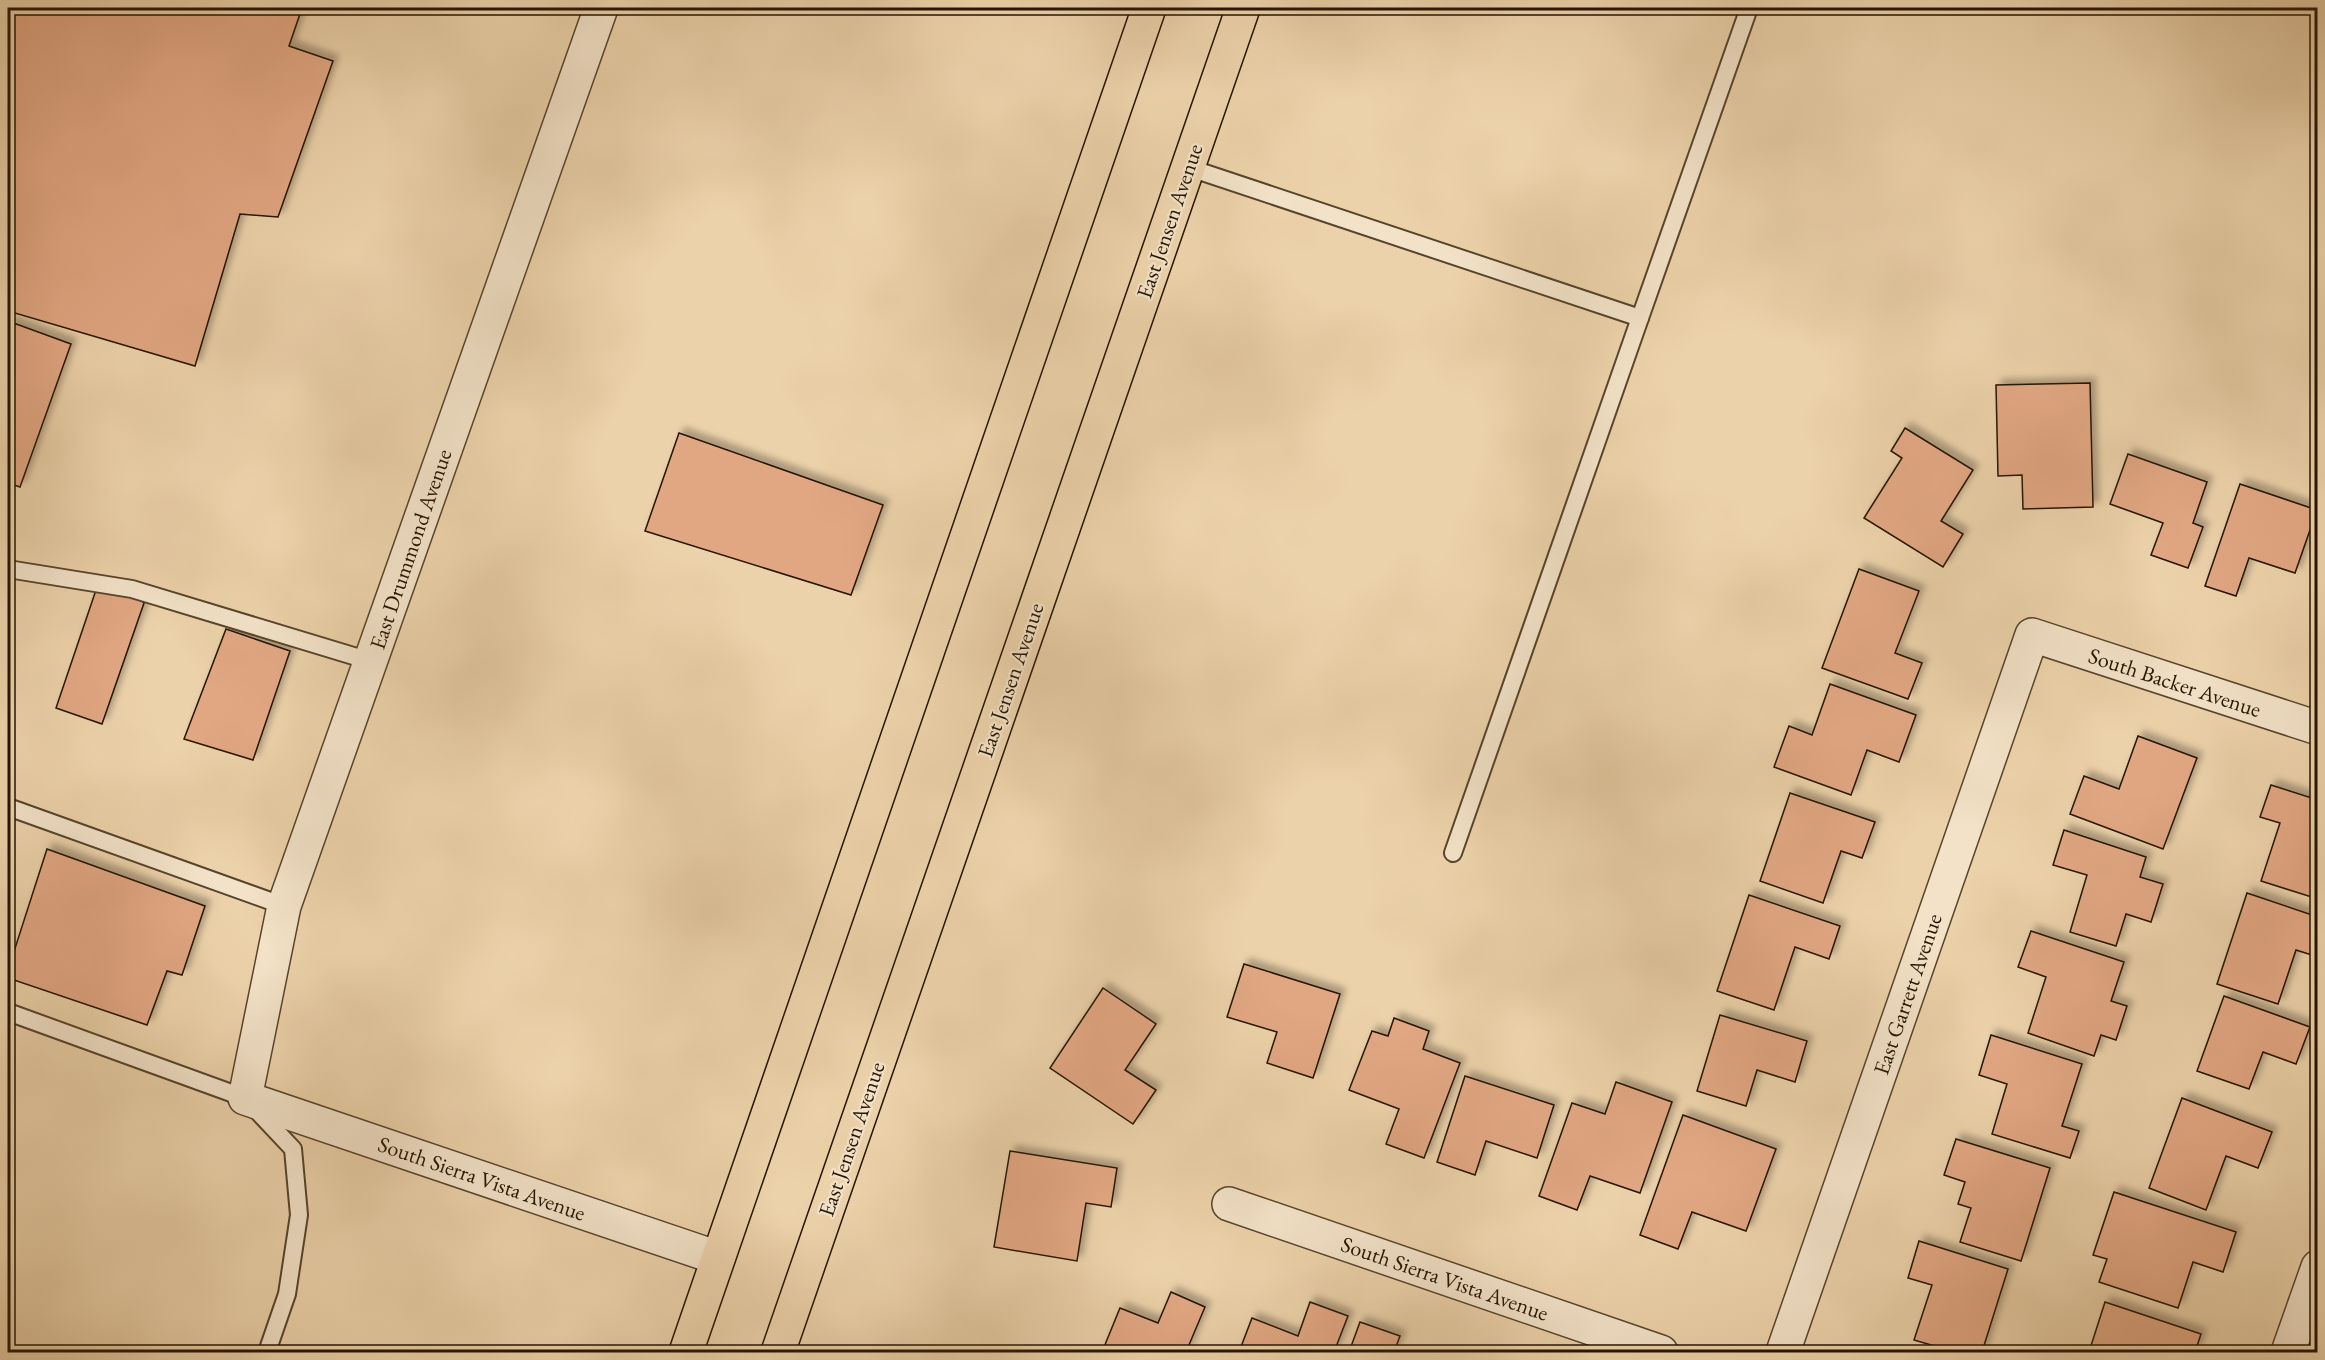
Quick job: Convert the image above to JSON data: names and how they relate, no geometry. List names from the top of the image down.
{
  "streets": {
    "main road": ["East Jensen Avenue"],
    "street": [
      "East Drummond Avenue",
      "South Backer Avenue",
      "East Garrett Avenue",
      "South Sierra Vista Avenue"
    ]
  },
  "crossings": [
    ["East Drummond Avenue", "South Sierra Vista Avenue"],
    ["South Backer Avenue", "East Garrett Avenue"]
  ]
}
